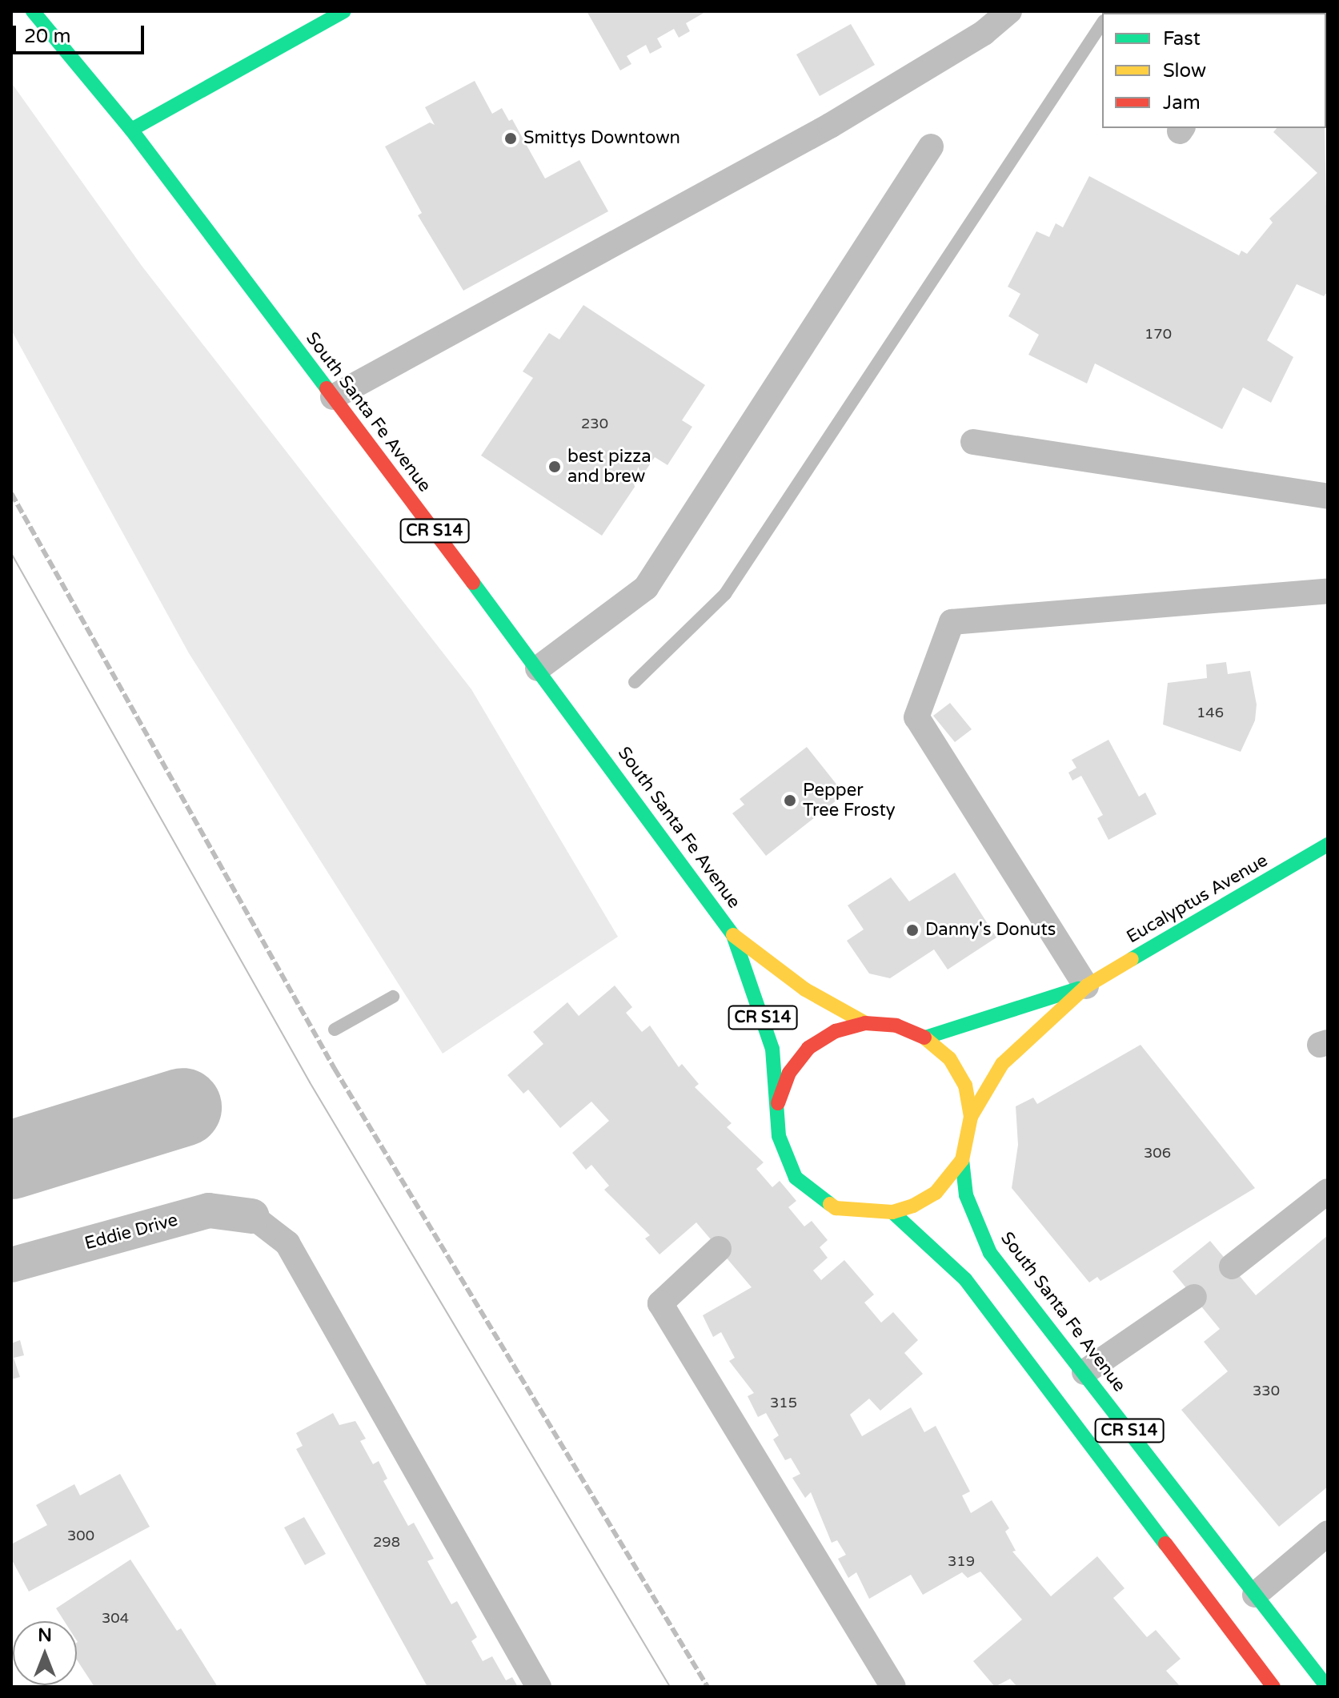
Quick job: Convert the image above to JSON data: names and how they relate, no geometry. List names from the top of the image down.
{
  "streets": {
    "main road": ["South Santa Fe Avenue", "CR S14", "Eucalyptus Avenue"],
    "street": ["Eddie Drive"]
  },
  "crossings": [
    ["South Santa Fe Avenue", "CR S14"]
  ],
  "places": [
    "Smittys Downtown",
    "best pizza and brew",
    "Pepper Tree Frosty",
    "Danny's Donuts"
  ],
  "house_numbers": [
    "170",
    "230",
    "146",
    "306",
    "330",
    "315",
    "300",
    "298",
    "319",
    "304"
  ],
  "legend": ["Fast", "Slow", "Jam"],
  "scale_bar": "20 m",
  "north": "top"
}
